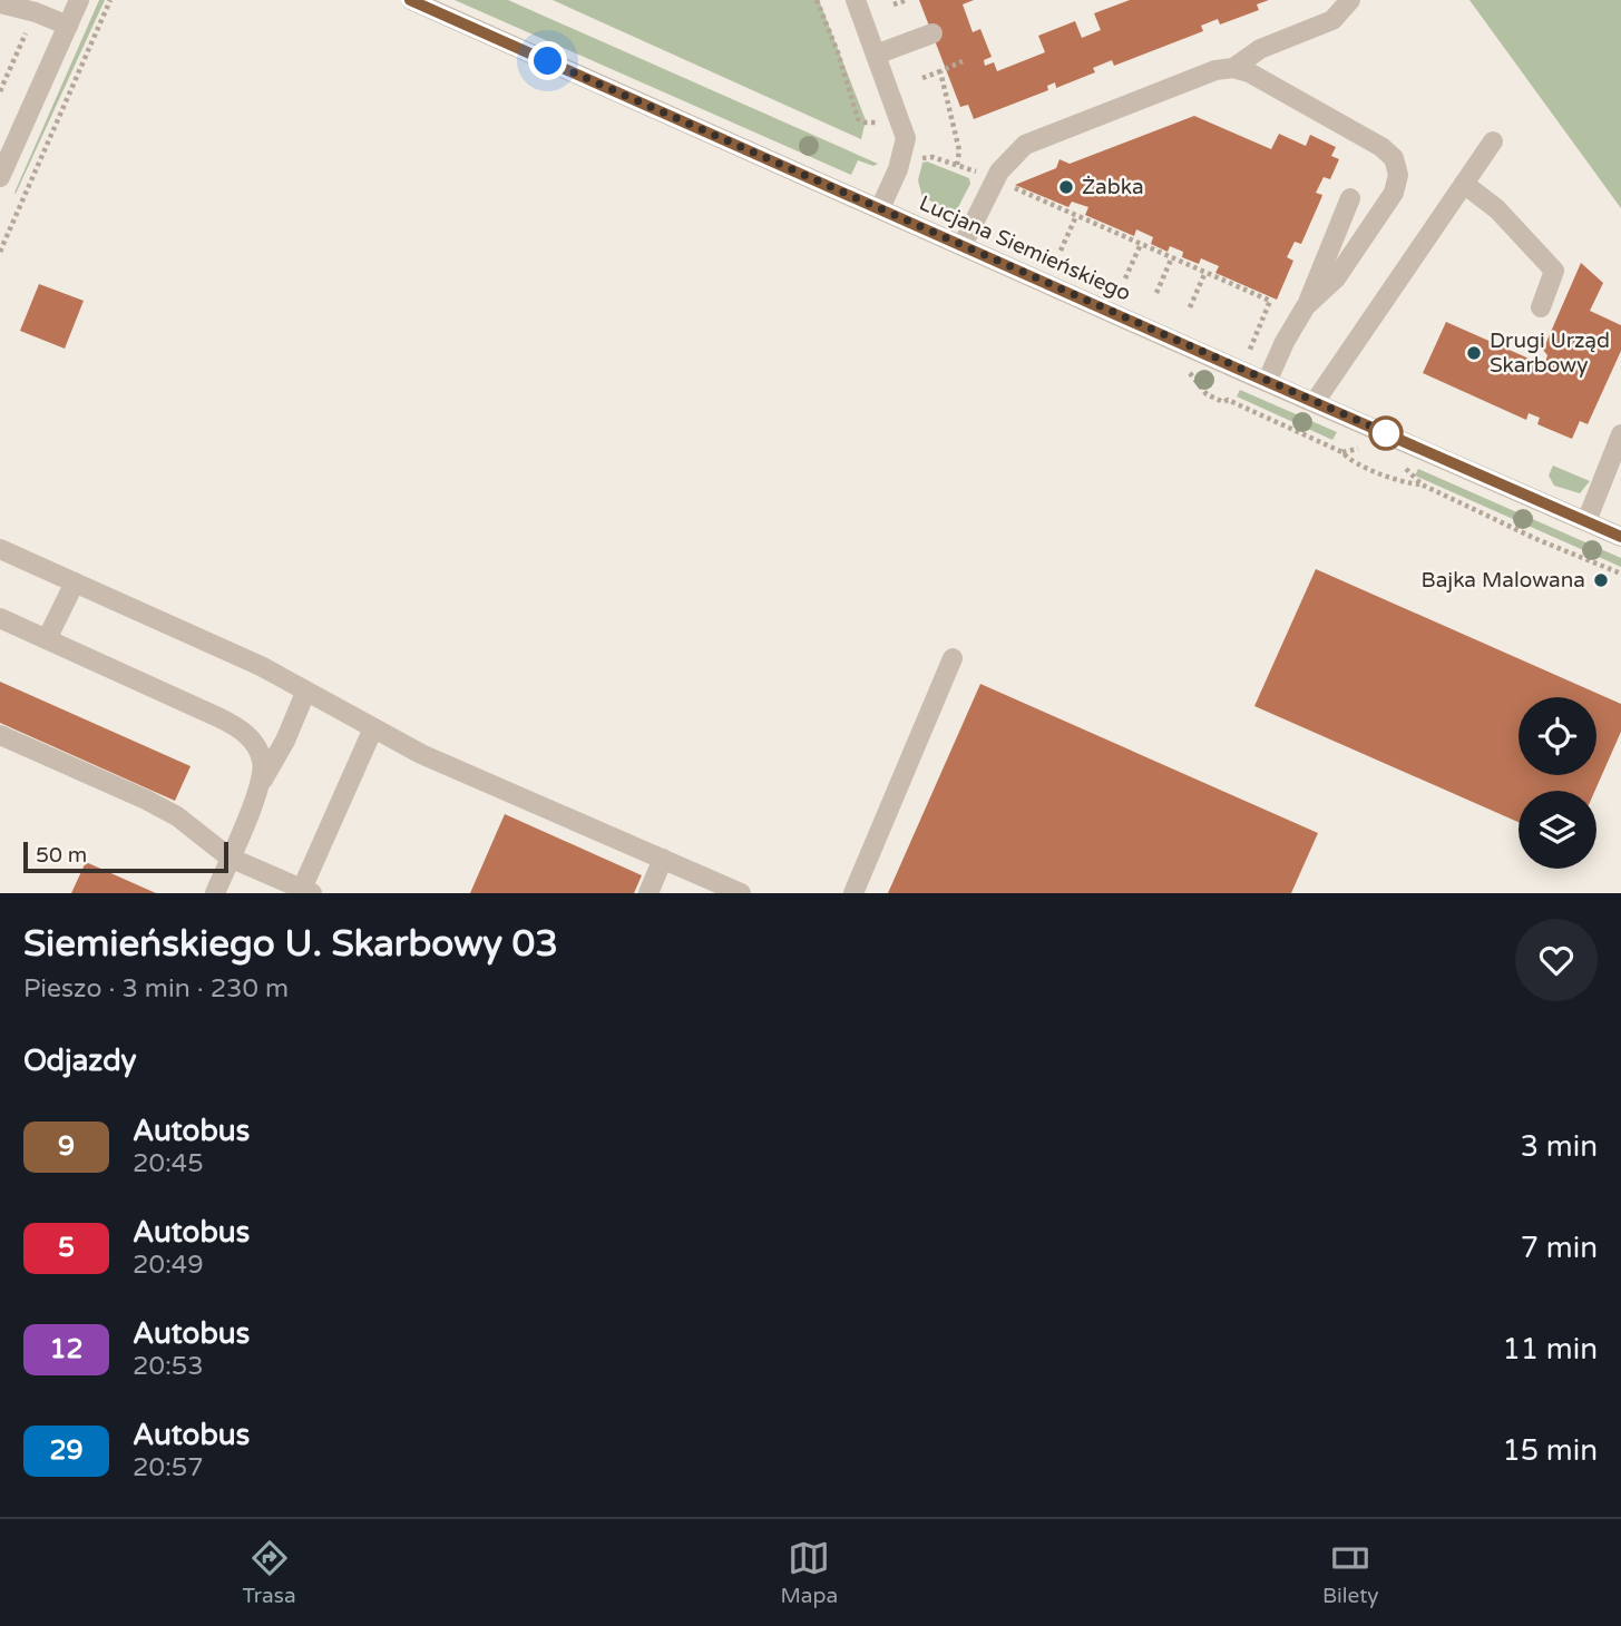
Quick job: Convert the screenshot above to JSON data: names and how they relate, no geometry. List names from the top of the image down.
{
  "streets": {
    "street": ["Lucjana Siemieńskiego"]
  },
  "places": ["Żabka", "Drugi Urząd Skarbowy", "Bajka Malowana"],
  "lines": ["bus line 9"],
  "scale_bar": "50 m",
  "page": {
    "scale": "50 m",
    "heading": [
      ["Siemieńskiego U. Skarbowy 03", "Pieszo · 3 min · 230 m"],
      "Odjazdy"
    ],
    "list": [
      {
        "mark": "9",
        "name": "Autobus",
        "note": "20:45",
        "value": "3 min"
      },
      {
        "mark": "5",
        "name": "Autobus",
        "note": "20:49",
        "value": "7 min"
      },
      {
        "mark": "12",
        "name": "Autobus",
        "note": "20:53",
        "value": "11 min"
      },
      {
        "mark": "29",
        "name": "Autobus",
        "note": "20:57",
        "value": "15 min"
      }
    ],
    "tabs": ["Trasa", "Mapa", "Bilety"]
  }
}
